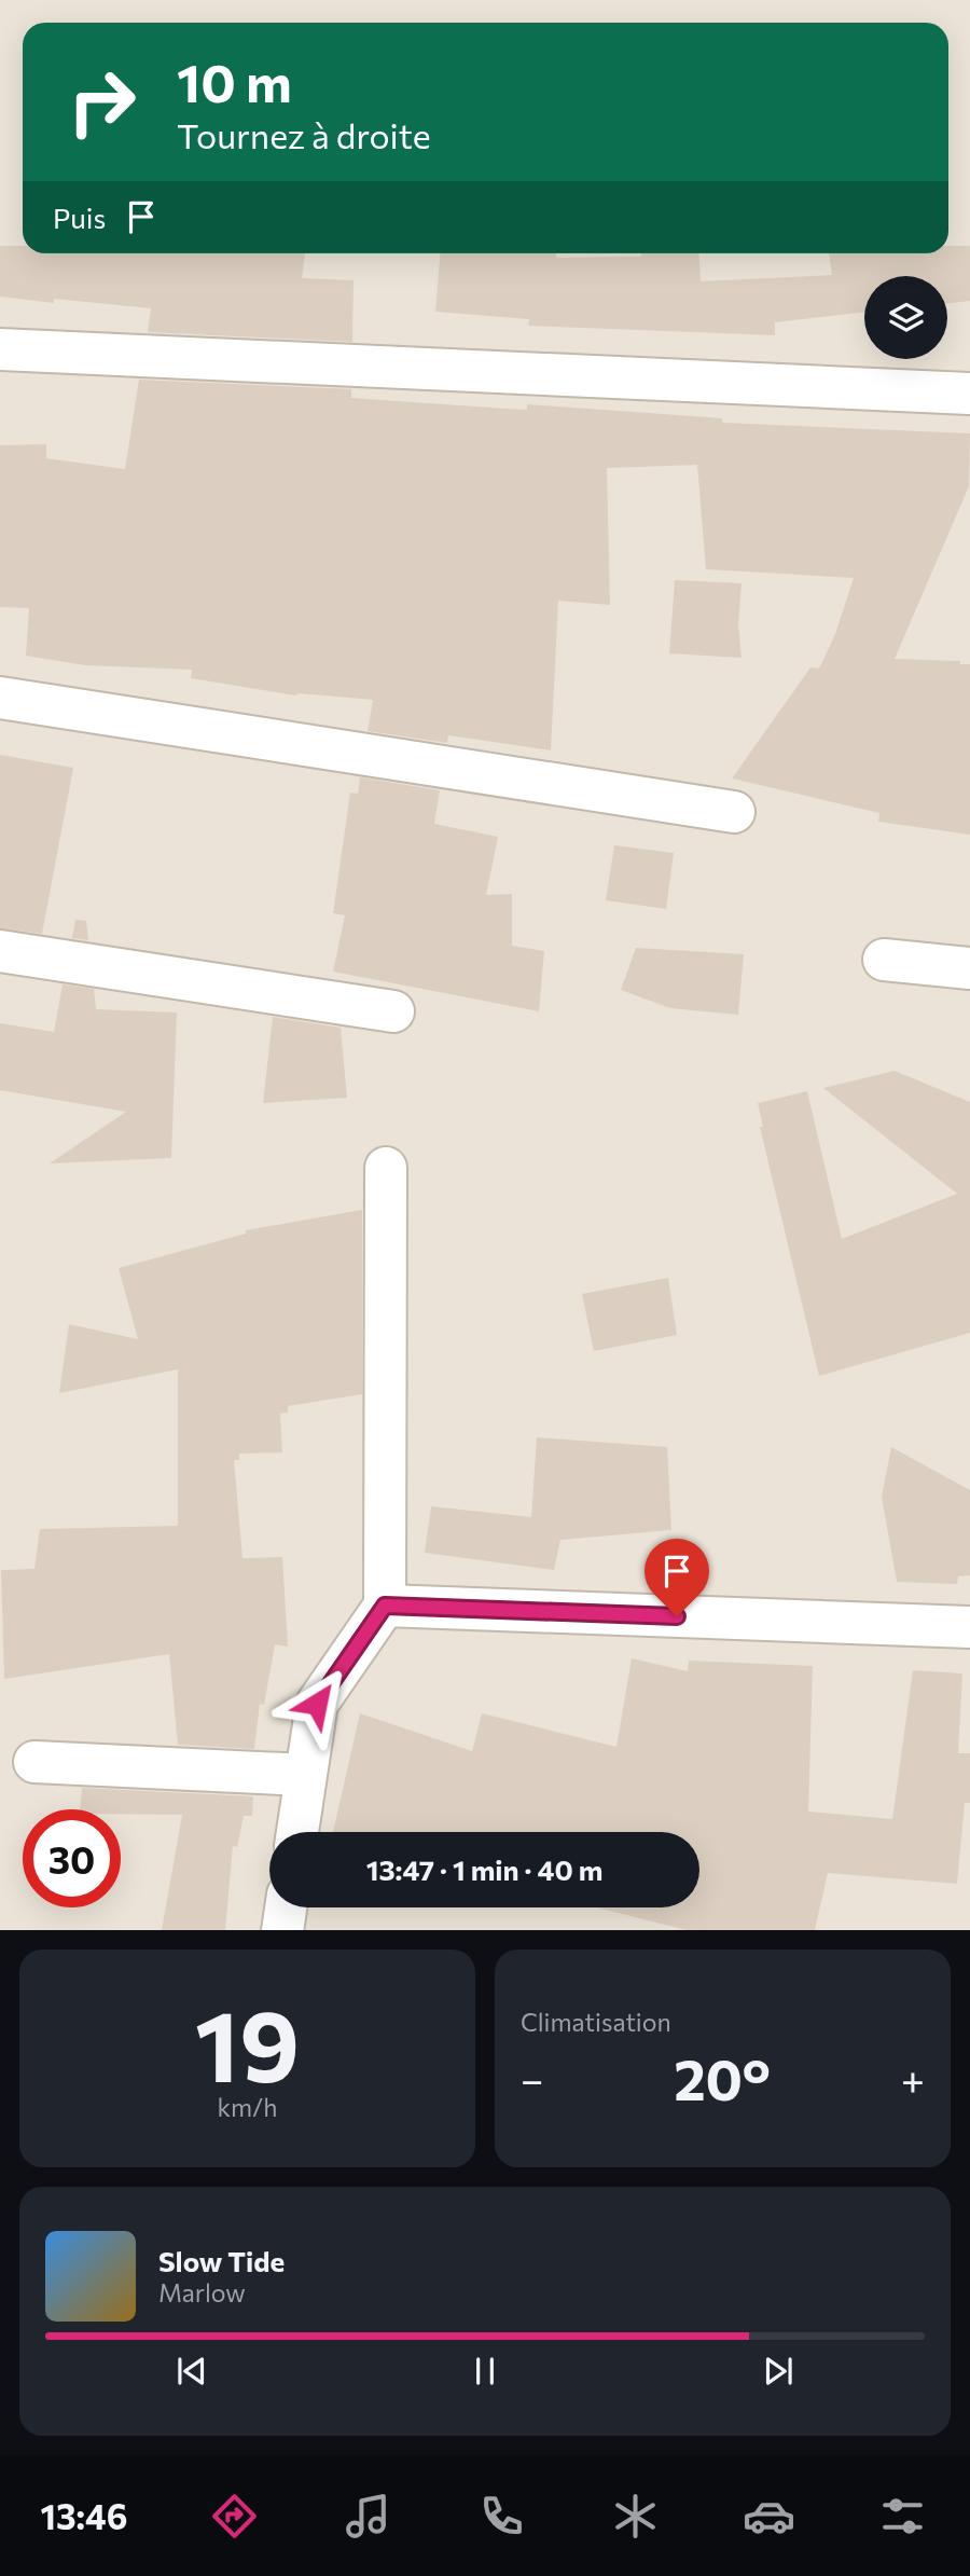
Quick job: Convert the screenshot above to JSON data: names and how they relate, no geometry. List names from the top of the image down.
{
  "page": {
    "turn": ["10 m", "Tournez à droite"],
    "then": "Puis",
    "limit": "30",
    "trip": "13:47 · 1 min · 40 m",
    "tile": [
      ["19", "km/h"],
      "Climatisation"
    ],
    "heat": ["−", "20°", "+"],
    "song": ["Slow Tide", "Marlow"],
    "tabs": "13:46"
  }
}
